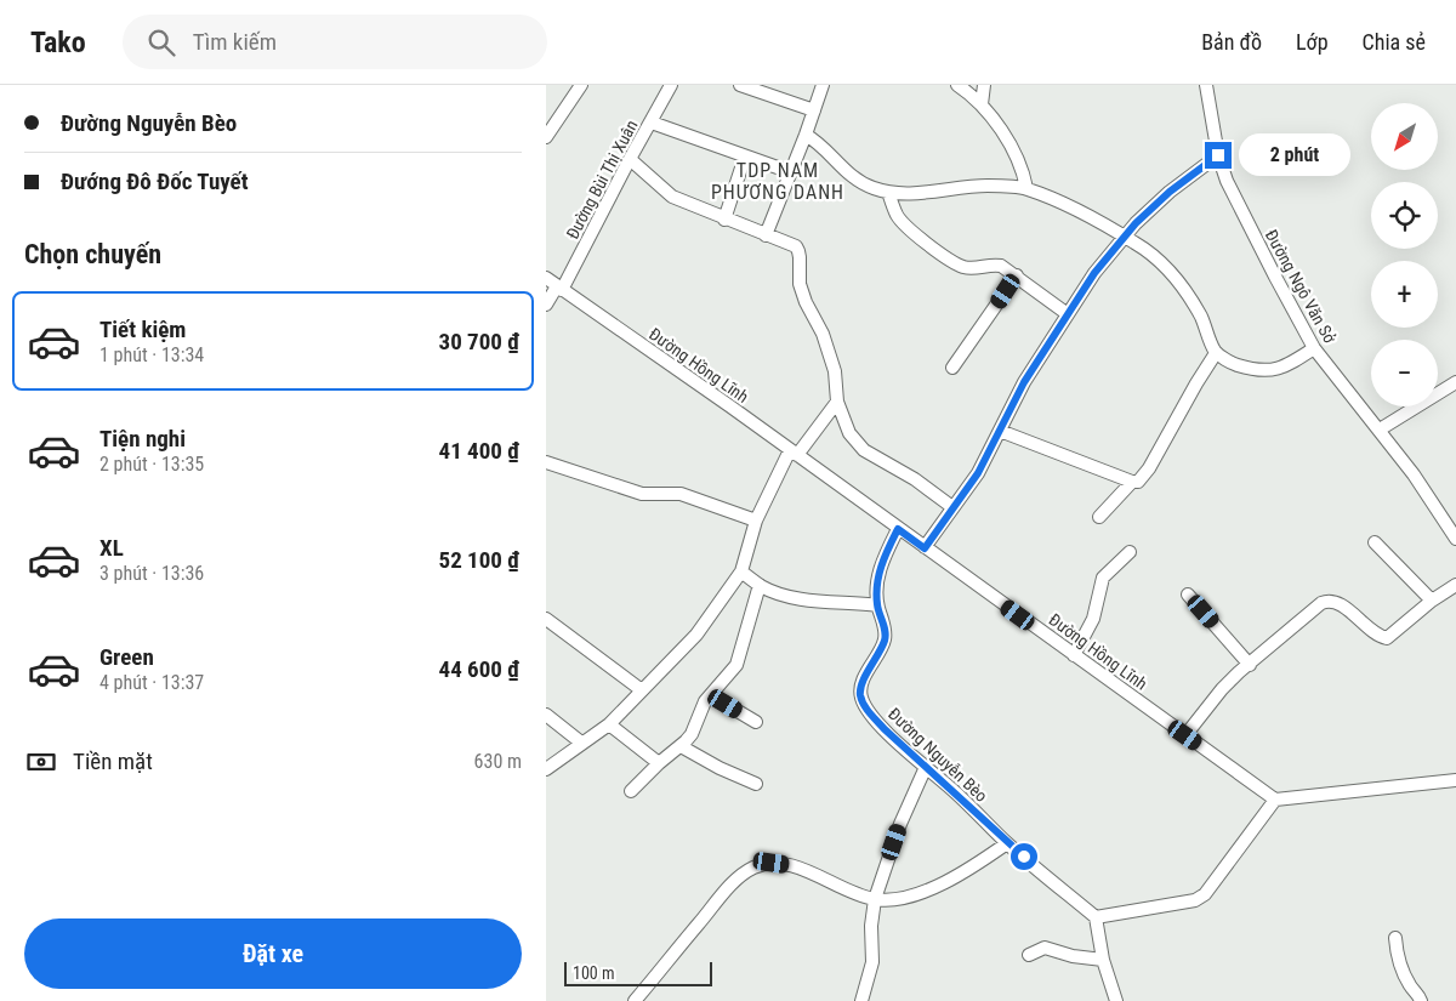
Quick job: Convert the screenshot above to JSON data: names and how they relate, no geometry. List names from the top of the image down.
{
  "streets": {
    "street": [
      "Đường Bùi Thị Xuân",
      "Đường Ngô Văn Sở",
      "Đường Hồng Lĩnh",
      "Đường Nguyễn Bèo"
    ]
  },
  "crossings": [
    ["Đường Bùi Thị Xuân", "Đường Hồng Lĩnh"],
    ["Đường Hồng Lĩnh", "Đường Nguyễn Bèo"]
  ],
  "districts": ["TDP NAM PHƯƠNG DANH"],
  "scale_bar": "100 m",
  "north": "bottom left",
  "page": {
    "header": "Tako",
    "search": "Tìm kiếm",
    "nav": ["Bản đồ", "Lớp", "Chia sẻ"],
    "banner": ["Đường Nguyễn Bèo", "Đướng Đô Đốc Tuyết"],
    "map_buttons": ["+", "−"],
    "bubble": "2 phút",
    "heading": "Chọn chuyến",
    "list": [
      {
        "name": "Tiết kiệm",
        "note": "1 phút · 13:34",
        "value": "30 700 ₫"
      },
      {
        "name": "Tiện nghi",
        "note": "2 phút · 13:35",
        "value": "41 400 ₫"
      },
      {
        "name": "XL",
        "note": "3 phút · 13:36",
        "value": "52 100 ₫"
      },
      {
        "name": "Green",
        "note": "4 phút · 13:37",
        "value": "44 600 ₫"
      }
    ],
    "pay": ["Tiền mặt", "630 m"],
    "buttons": "Đặt xe",
    "scale": "100 m"
  }
}
